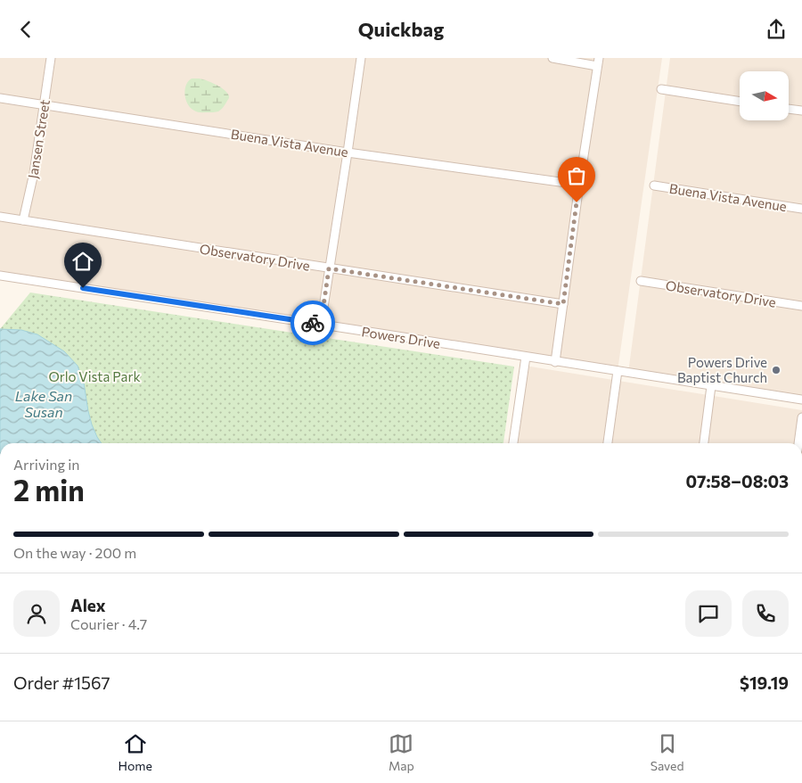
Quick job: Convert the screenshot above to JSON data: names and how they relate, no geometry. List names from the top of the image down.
{
  "streets": {
    "street": [
      "Jansen Street",
      "Buena Vista Avenue",
      "Observatory Drive",
      "Powers Drive"
    ]
  },
  "crossings": [
    ["Jansen Street", "Buena Vista Avenue"],
    ["Jansen Street", "Observatory Drive"]
  ],
  "water": ["Lake San Susan"],
  "parks": ["Orlo Vista Park"],
  "places": ["Powers Drive Baptist Church"],
  "north": "right",
  "page": {
    "header": "Quickbag",
    "heading": ["2 min", "Arriving in", "07:58–08:03"],
    "panel": [
      "Alex",
      "Courier · 4.7",
      "Order #1567",
      "$19.19"
    ],
    "bar": "On the way · 200 m",
    "tabs": ["Home", "Map", "Saved"]
  }
}
